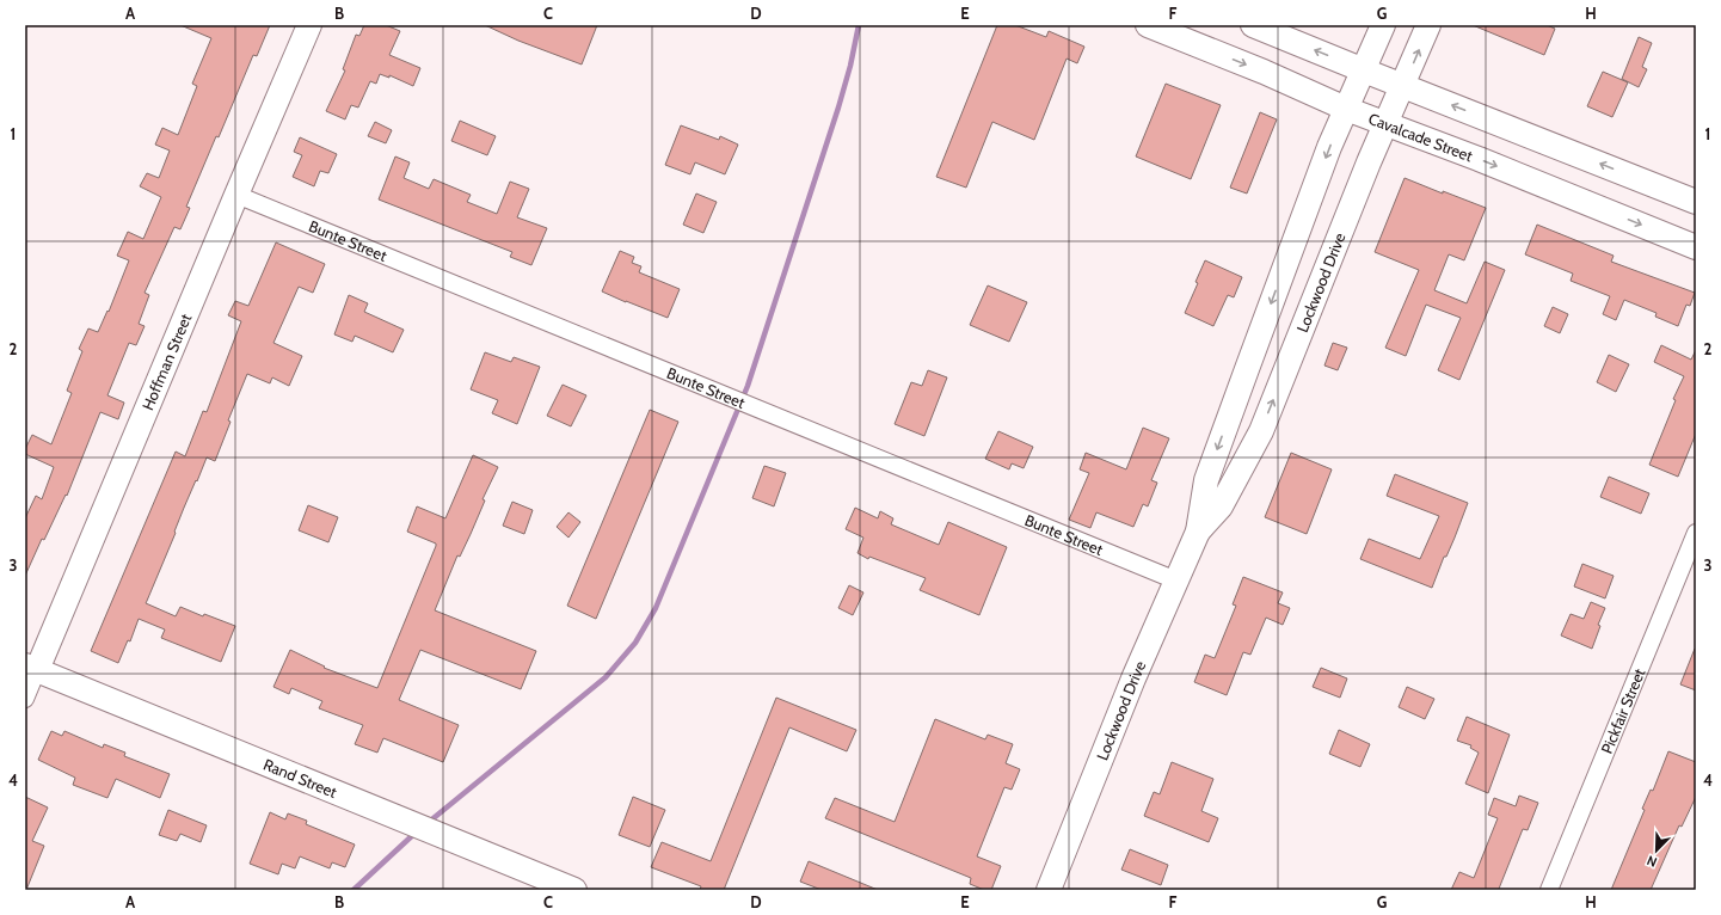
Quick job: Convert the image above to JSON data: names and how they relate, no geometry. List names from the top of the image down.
{
  "streets": {
    "main road": [
      "Cavalcade Street",
      "Lockwood Drive",
      "Hoffman Street",
      "Rand Street"
    ],
    "street": ["Bunte Street", "Pickfair Street"]
  },
  "crossings": [
    ["Cavalcade Street", "Lockwood Drive"],
    ["Bunte Street", "Lockwood Drive"],
    ["Bunte Street", "Hoffman Street"],
    ["Hoffman Street", "Rand Street"]
  ],
  "north": "bottom left",
  "grid": {
    "columns": [
      "A",
      "B",
      "C",
      "D",
      "E",
      "F",
      "G",
      "H"
    ],
    "rows": [
      "1",
      "2",
      "3",
      "4"
    ]
  }
}
